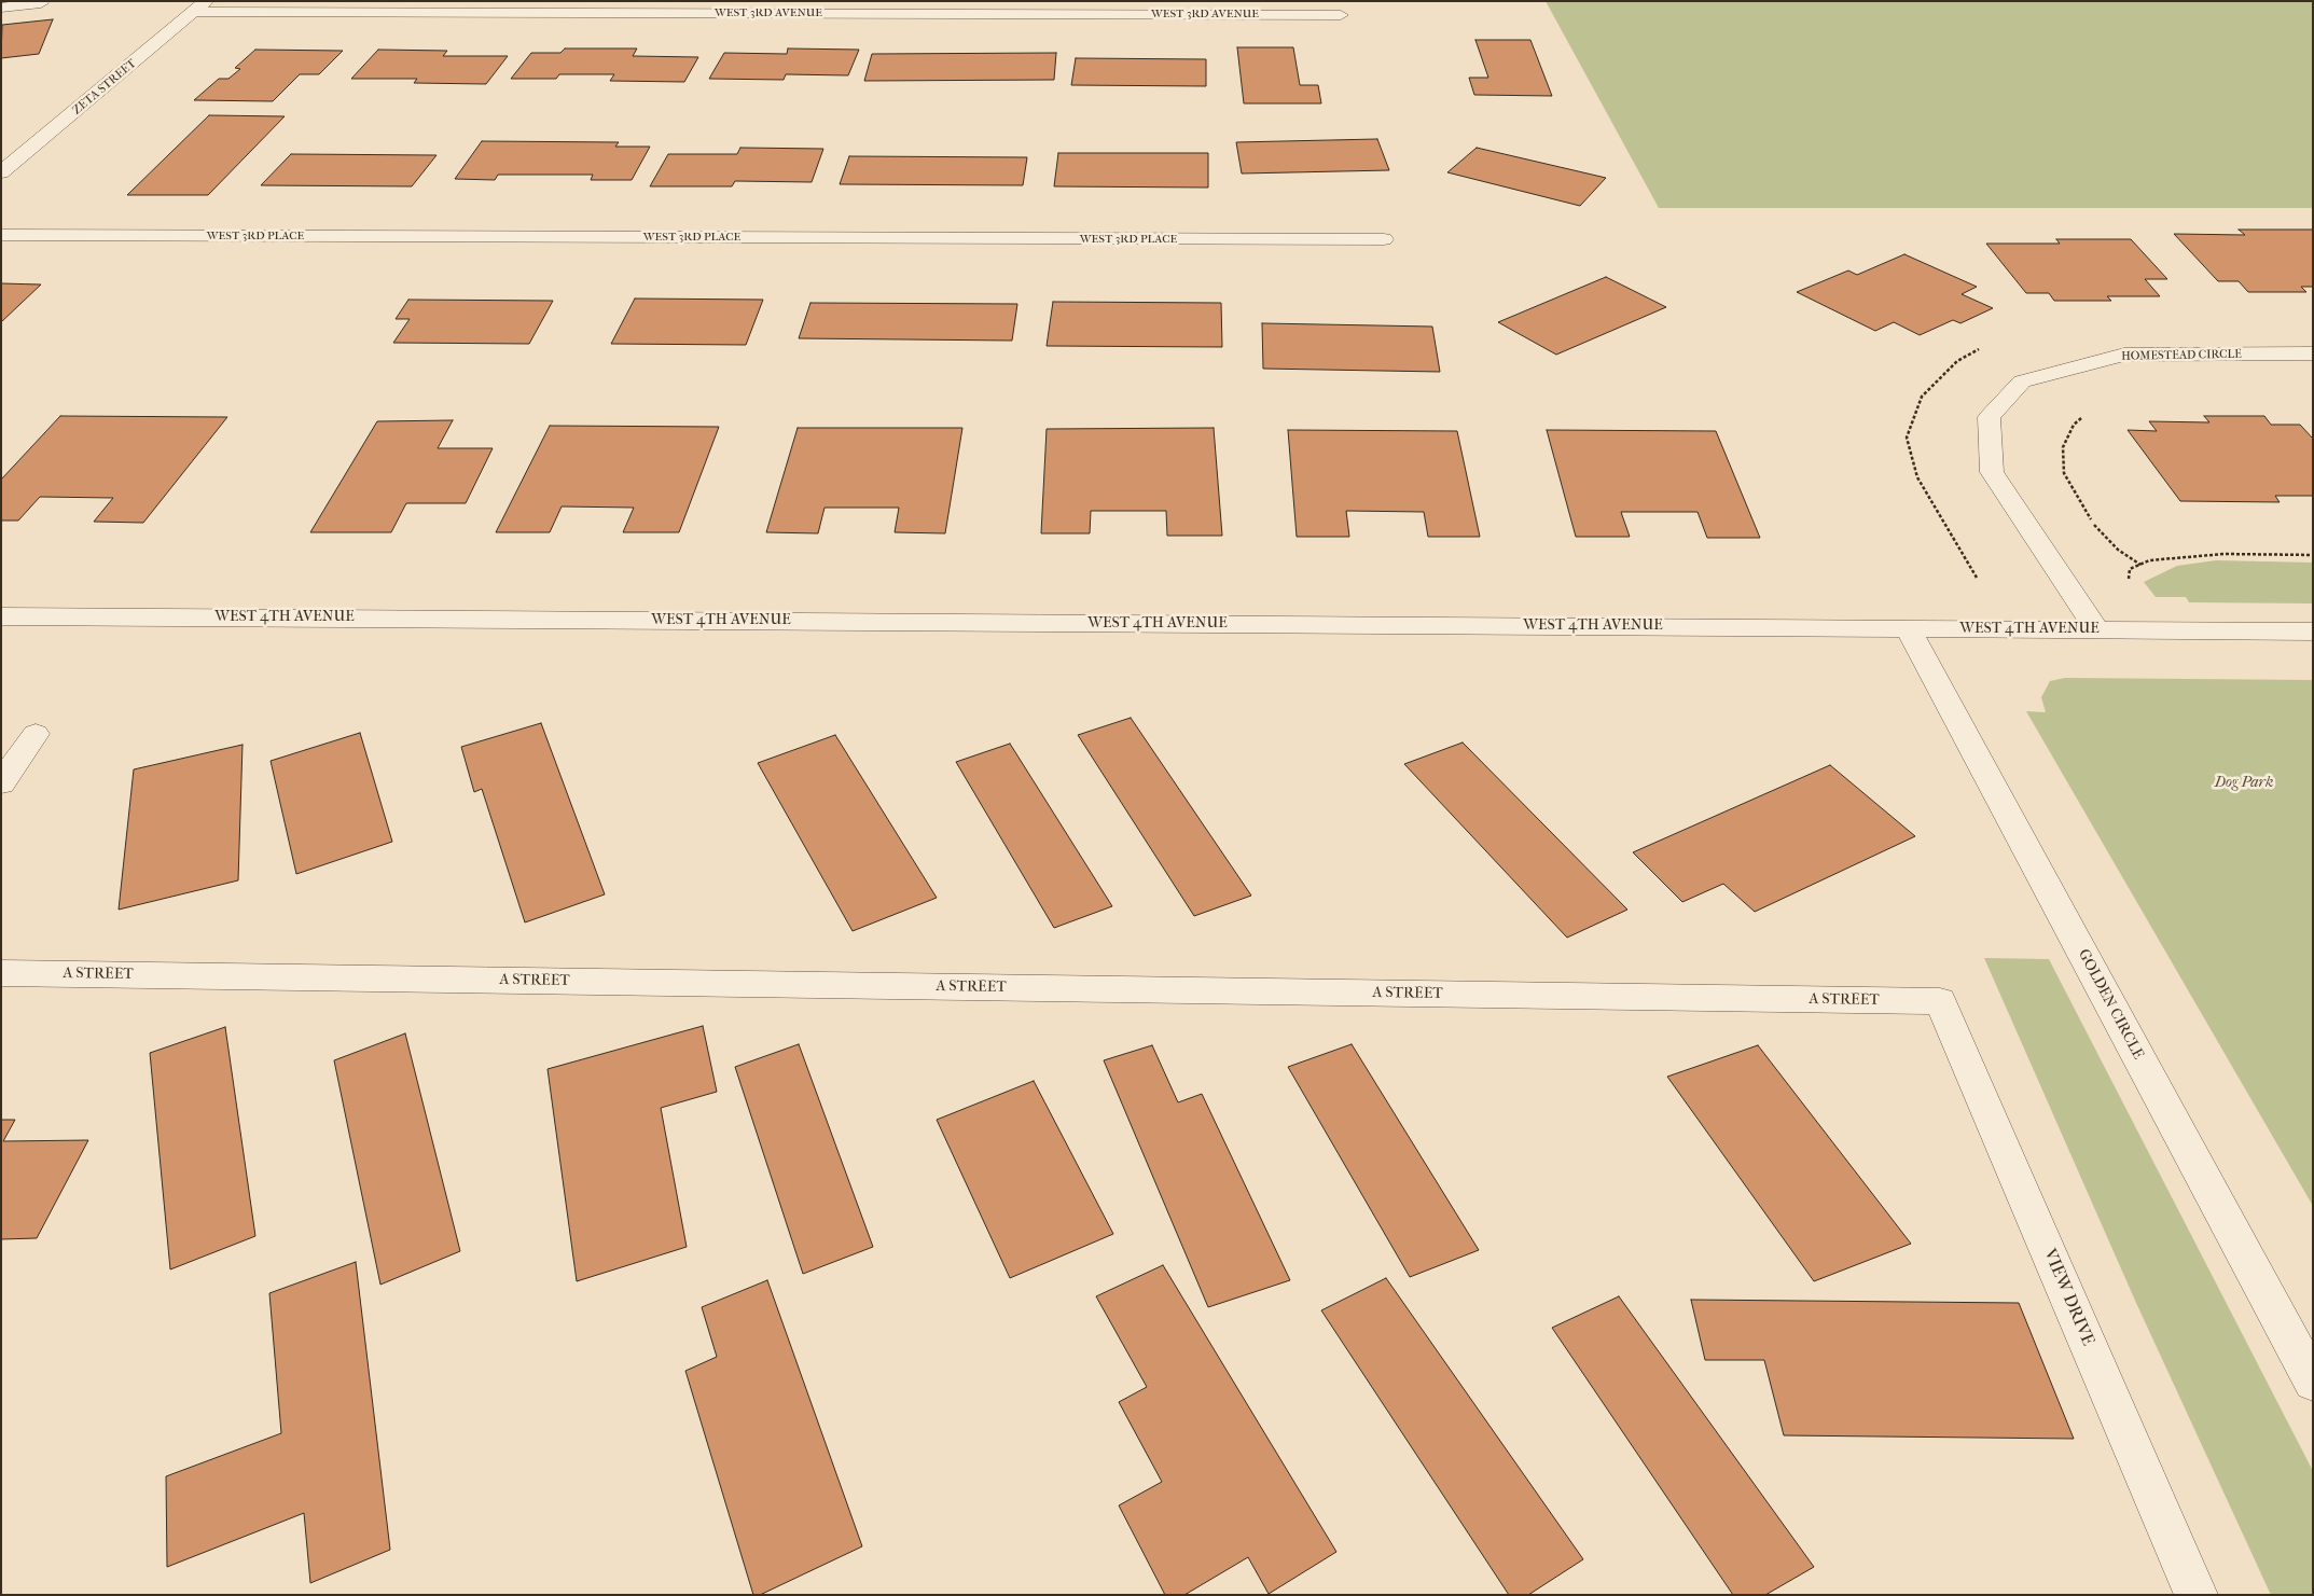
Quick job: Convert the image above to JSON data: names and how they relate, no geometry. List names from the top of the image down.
{
  "streets": {
    "street": [
      "WEST 3RD AVENUE",
      "ZETA STREET",
      "WEST 3RD PLACE",
      "HOMESTEAD CIRCLE",
      "WEST 4TH AVENUE",
      "A STREET",
      "GOLDEN CIRCLE",
      "VIEW DRIVE"
    ]
  },
  "crossings": [
    ["WEST 3RD AVENUE", "ZETA STREET"],
    ["HOMESTEAD CIRCLE", "WEST 4TH AVENUE"],
    ["WEST 4TH AVENUE", "GOLDEN CIRCLE"],
    ["A STREET", "VIEW DRIVE"]
  ],
  "parks": ["Dog Park"]
}
